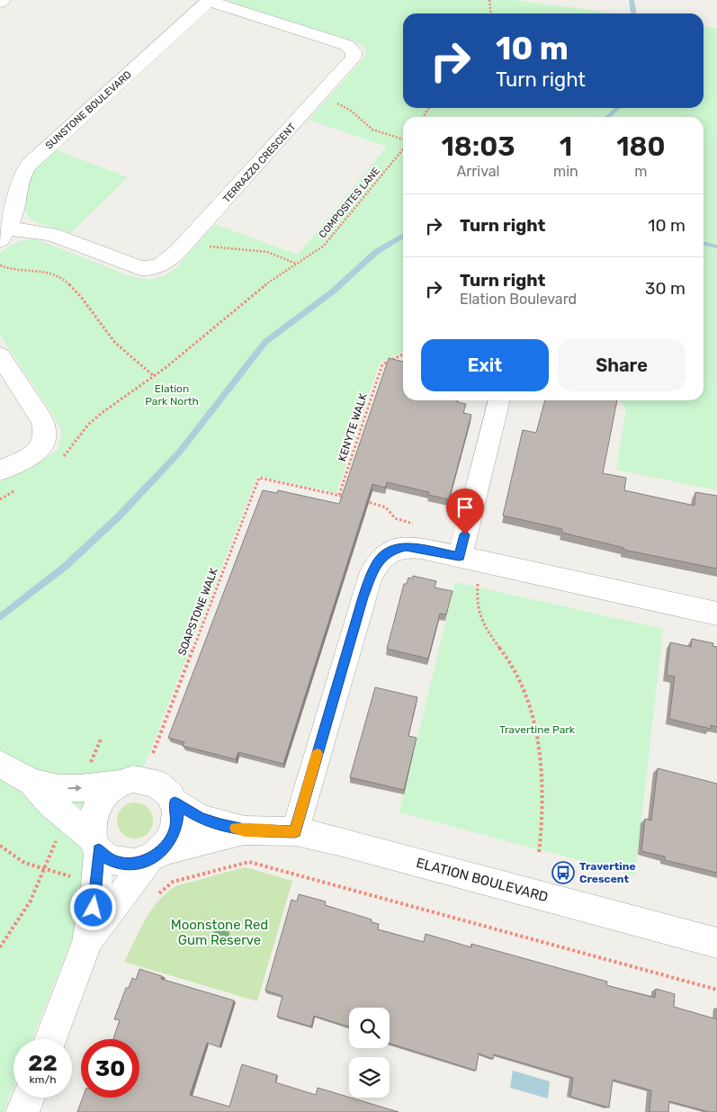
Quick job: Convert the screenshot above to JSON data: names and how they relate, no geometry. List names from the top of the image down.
{
  "streets": {
    "street": ["SUNSTONE BOULEVARD", "TERRAZZO CRESCENT", "ELATION BOULEVARD"],
    "path": ["COMPOSITES LANE", "KENYTE WALK", "SOAPSTONE WALK"]
  },
  "crossings": [
    ["SUNSTONE BOULEVARD", "TERRAZZO CRESCENT"],
    ["KENYTE WALK", "SOAPSTONE WALK"]
  ],
  "parks": ["Elation Park North", "Travertine Park", "Moonstone Red Gum Reserve"],
  "places": {
    "bus stop": ["Travertine Crescent"]
  },
  "page": {
    "turn": ["10 m", "Turn right"],
    "eta": [
      "18:03",
      "Arrival",
      "1",
      "min",
      "180",
      "m"
    ],
    "list": [
      {
        "name": "Turn right",
        "value": "10 m"
      },
      {
        "name": "Turn right",
        "note": "Elation Boulevard",
        "value": "30 m"
      }
    ],
    "buttons": ["Exit", "Share"],
    "speed": "22 km/h",
    "limit": "30"
  }
}
